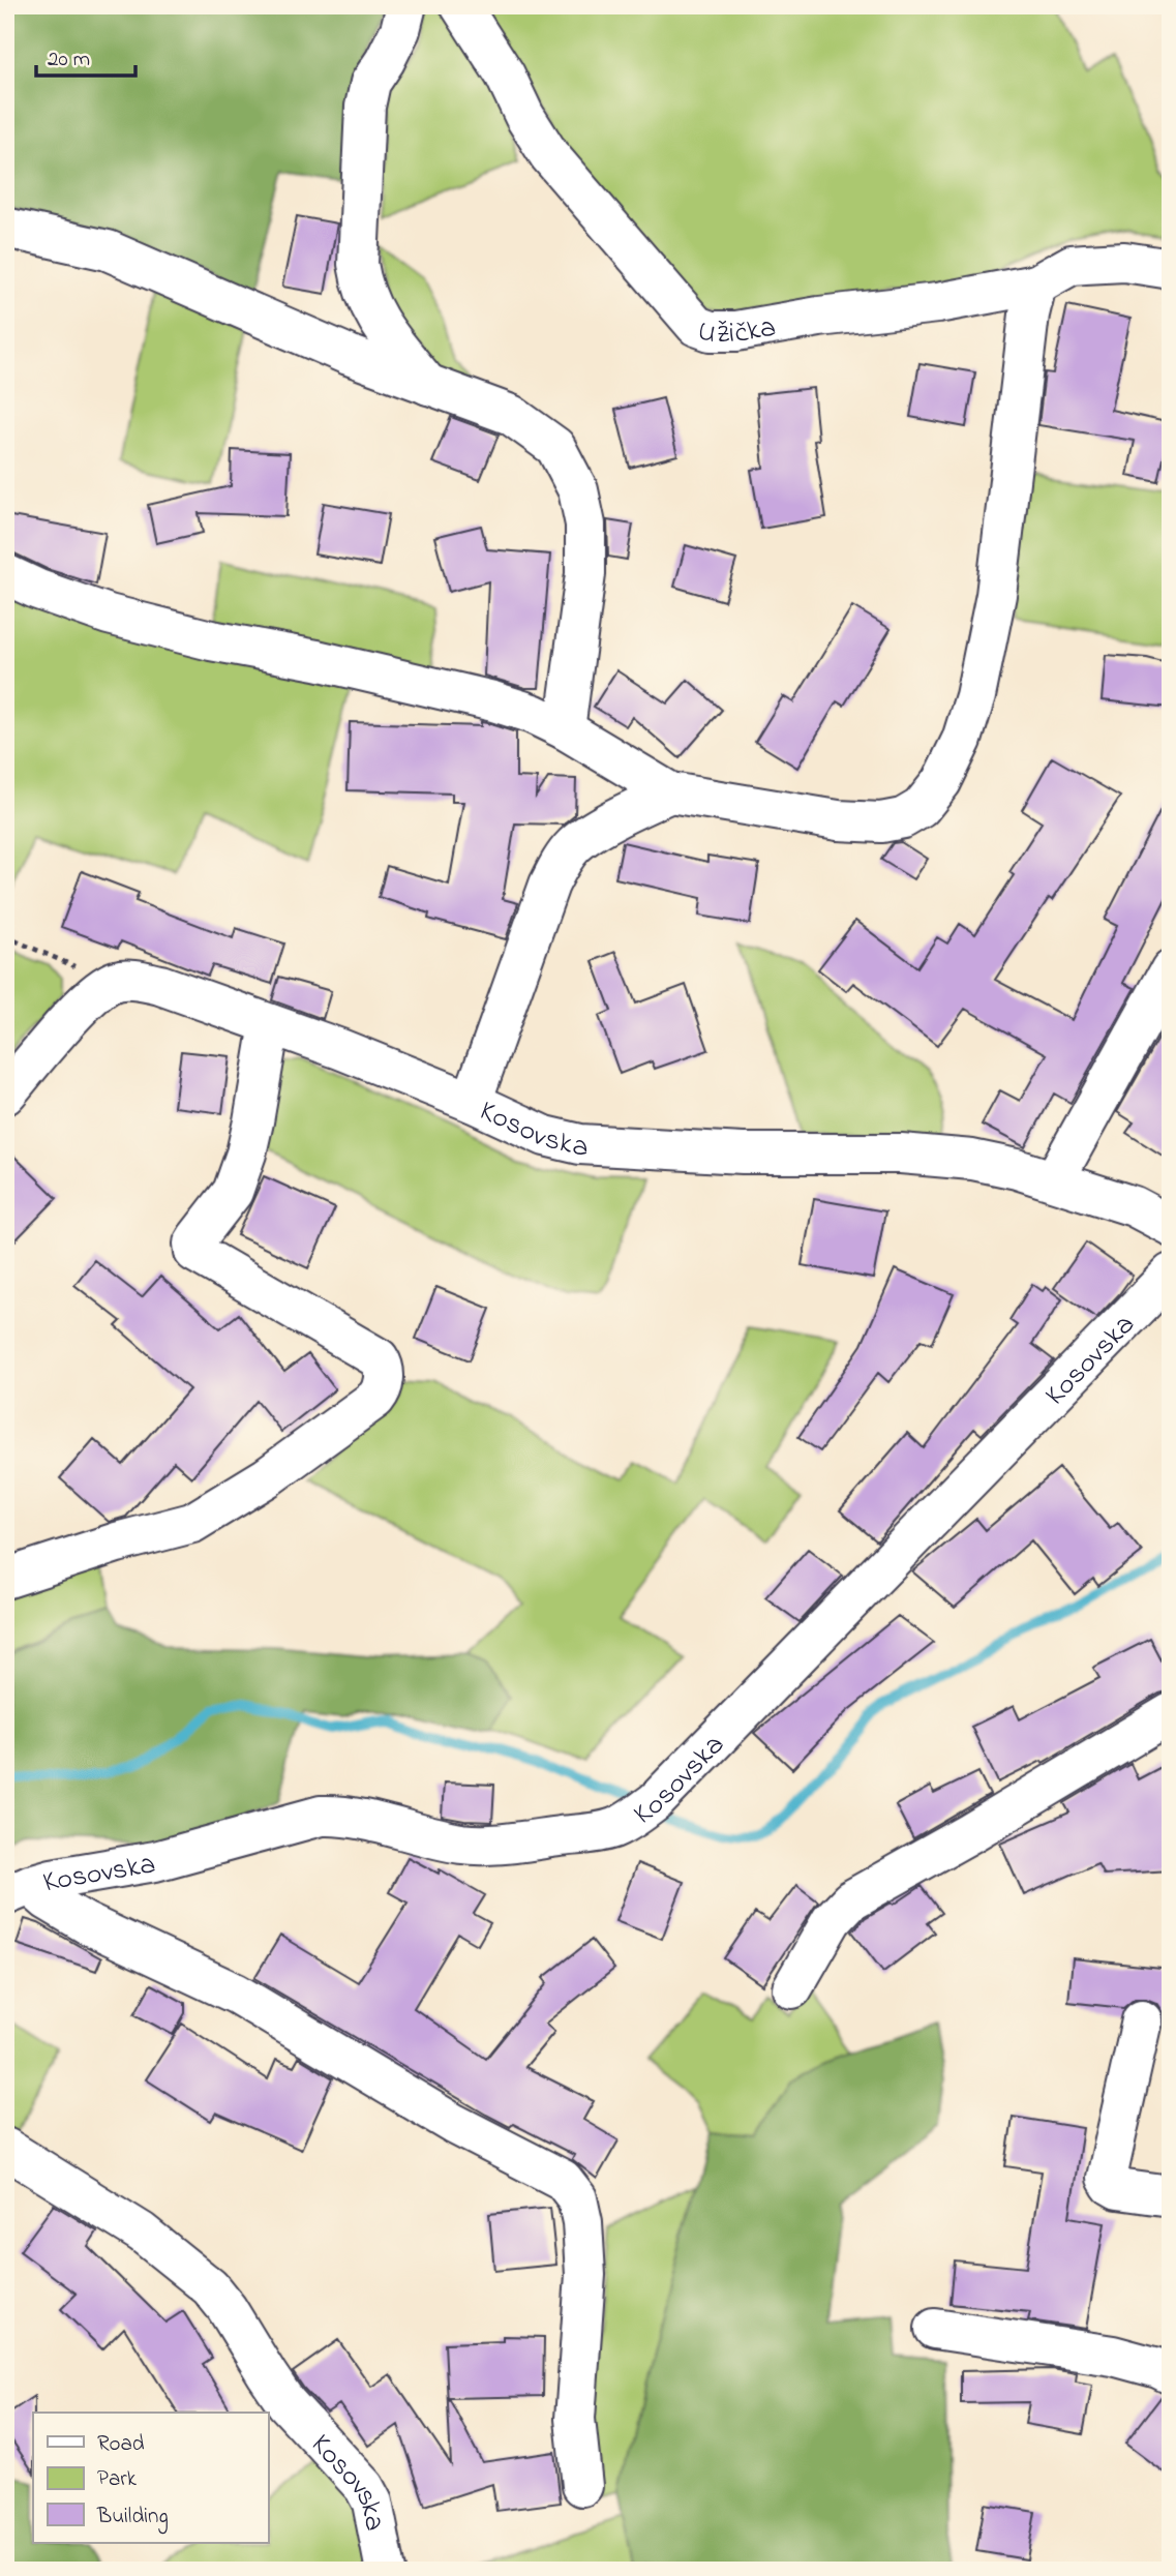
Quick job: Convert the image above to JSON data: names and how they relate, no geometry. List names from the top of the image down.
{
  "streets": {
    "street": ["Užička", "Kosovska"]
  },
  "legend": ["Road", "Park", "Building"],
  "scale_bar": "20 m"
}
